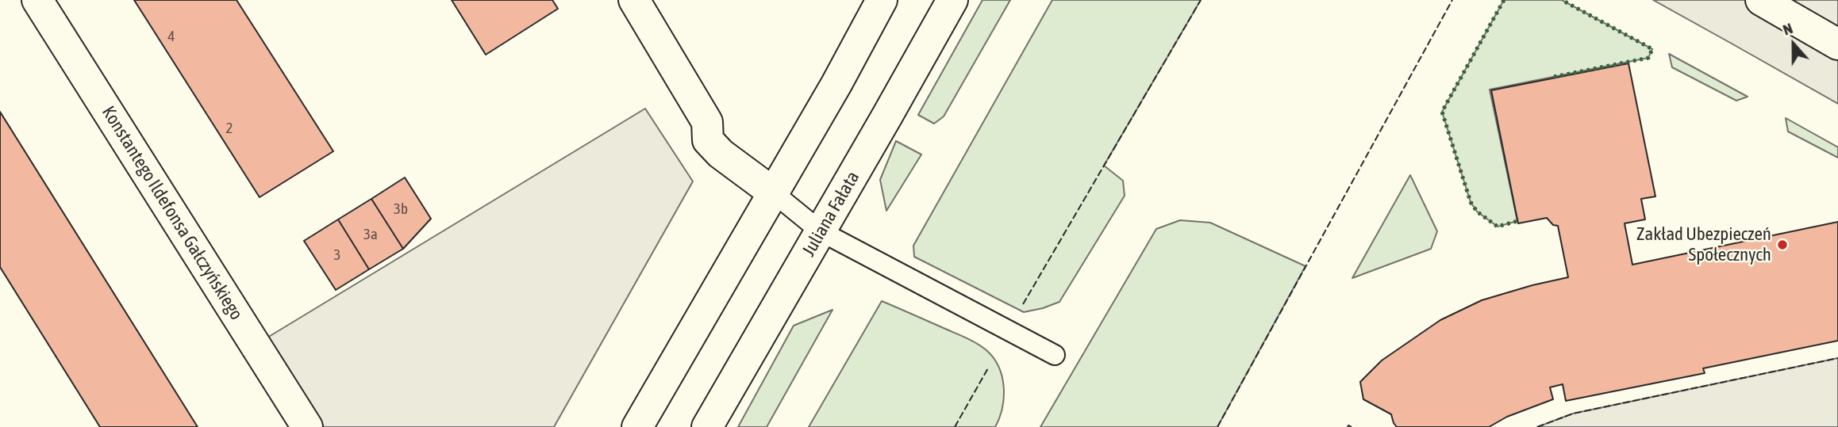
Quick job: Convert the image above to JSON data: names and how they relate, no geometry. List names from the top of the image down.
{
  "streets": {
    "street": ["Konstantego Ildefonsa Gałczyńskiego", "Juliana Fałata"]
  },
  "places": ["Zakład Ubezpieczeń Społecznych"],
  "house_numbers": [
    "4",
    "2",
    "3b",
    "3a",
    "3"
  ],
  "north": "top"
}
